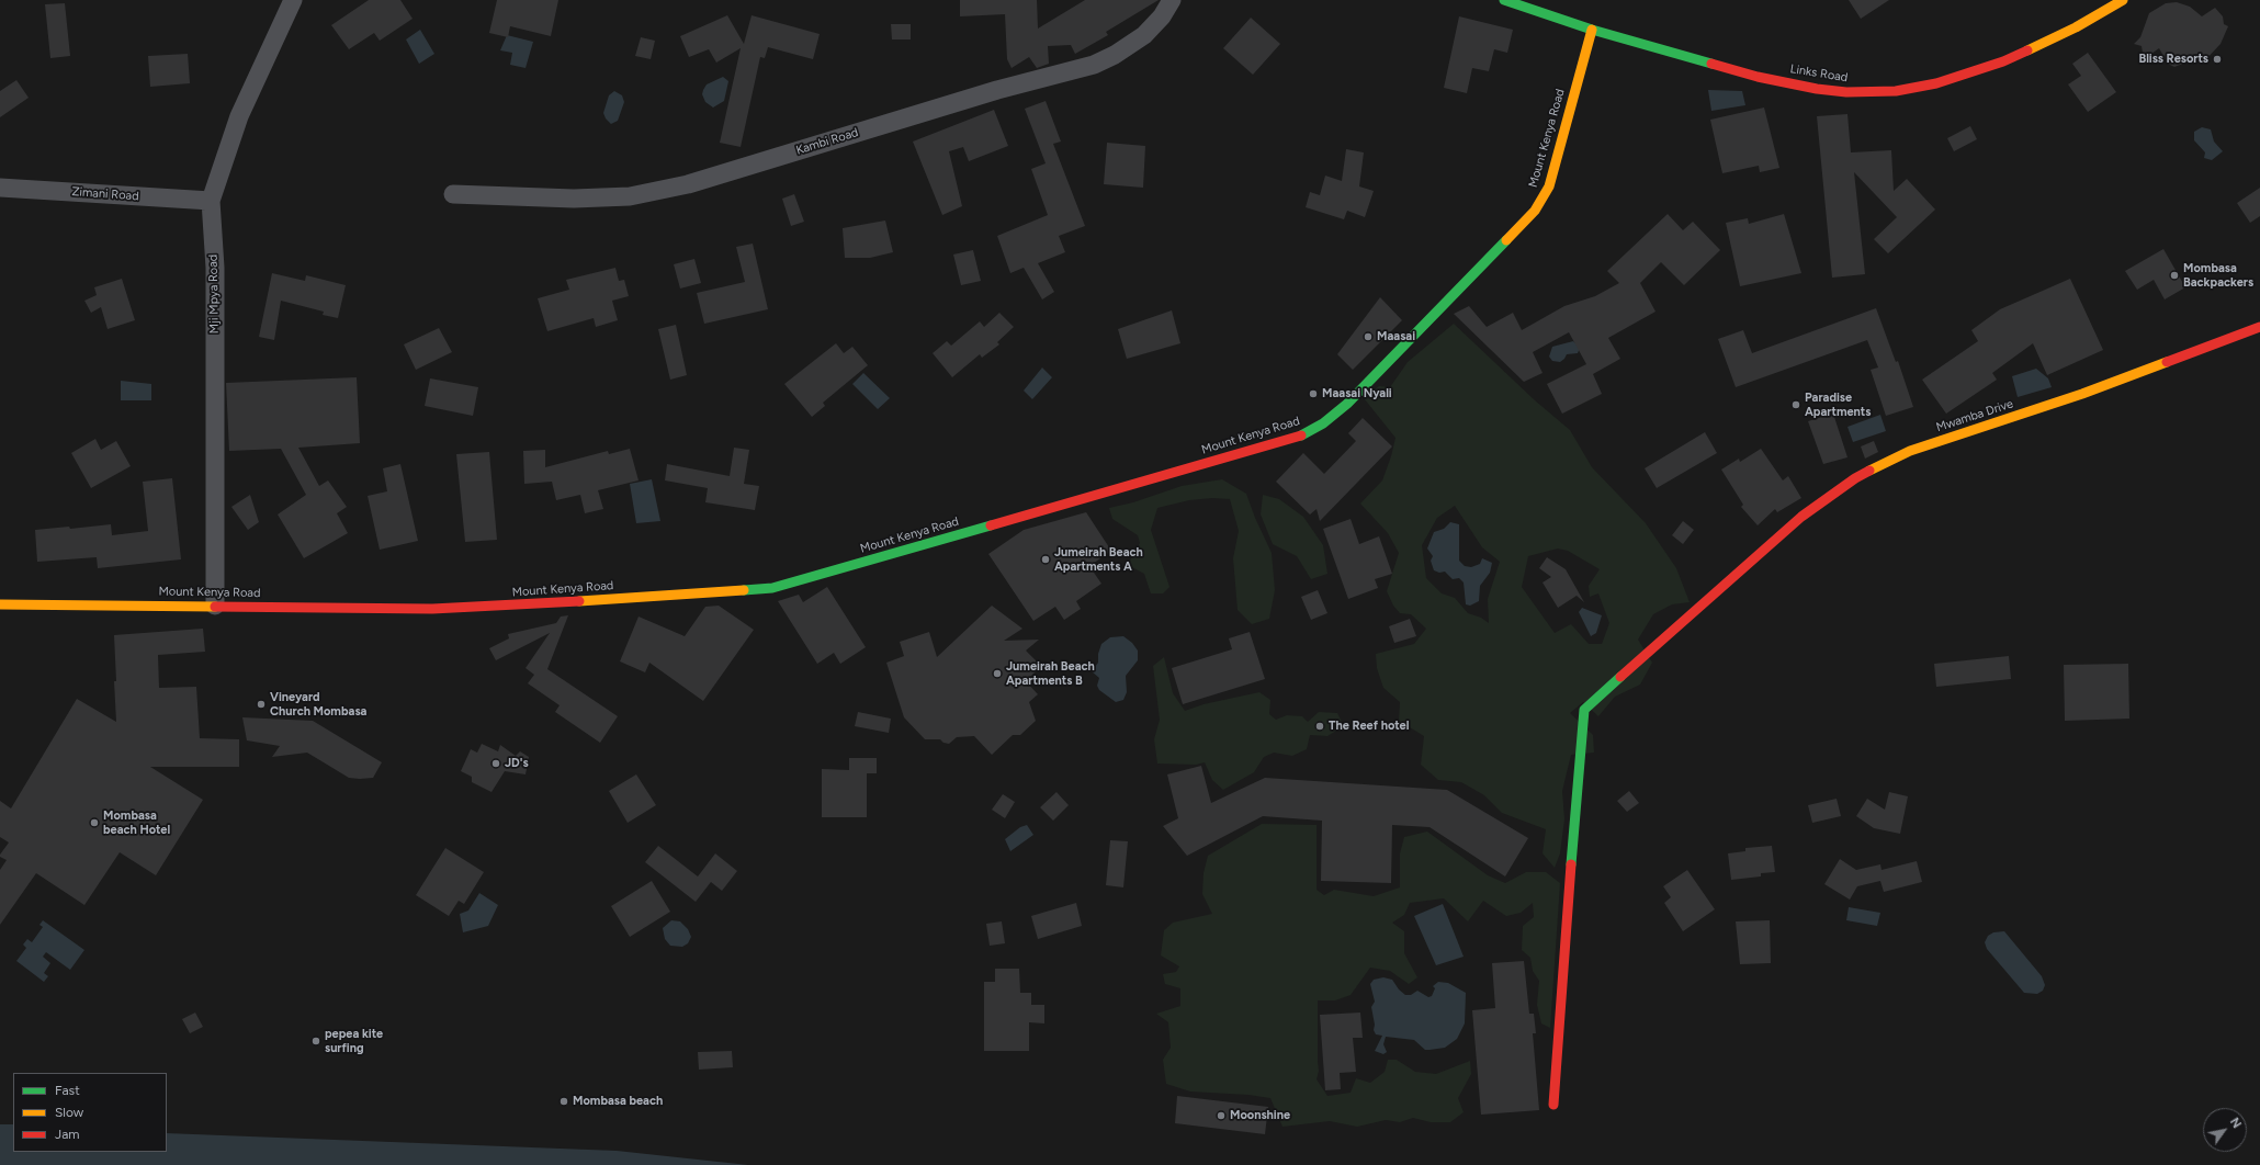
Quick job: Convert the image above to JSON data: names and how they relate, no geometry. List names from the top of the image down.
{
  "streets": {
    "main road": ["Links Road", "Mount Kenya Road", "Mwamba Drive"],
    "street": ["Kambi Road", "Zimani Road", "Mji Mpya Road"]
  },
  "crossings": [
    ["Links Road", "Mount Kenya Road"],
    ["Mount Kenya Road", "Mji Mpya Road"],
    ["Zimani Road", "Mji Mpya Road"]
  ],
  "places": [
    "Bliss Resorts",
    "Mombasa Backpackers",
    "Maasai",
    "Maasai Nyali",
    "Paradise Apartments",
    "Jumeirah Beach Apartments A",
    "Jumeirah Beach Apartments B",
    "Vineyard Church Mombasa",
    "The Reef hotel",
    "JD's",
    "Mombasa beach Hotel",
    "pepea kite surfing",
    "Mombasa beach",
    "Moonshine"
  ],
  "legend": ["Fast", "Slow", "Jam"],
  "north": "top right"
}
